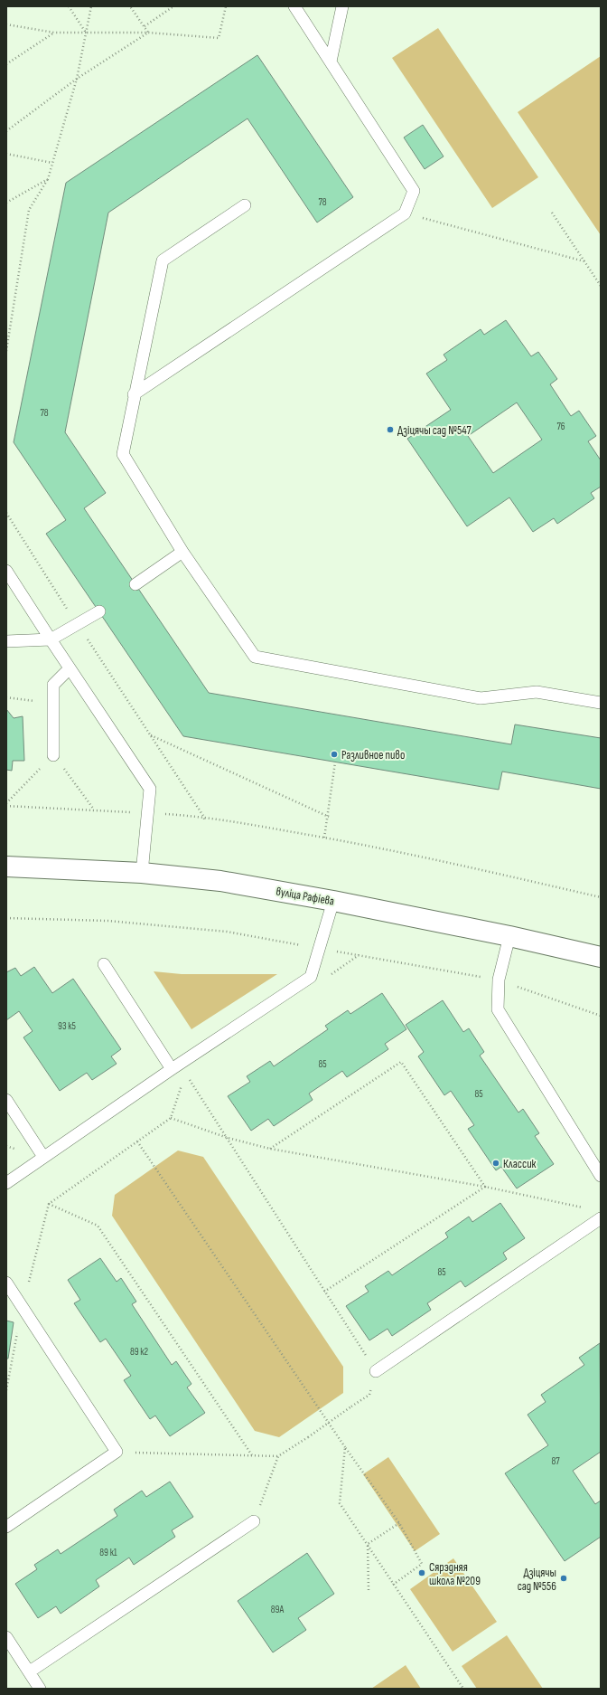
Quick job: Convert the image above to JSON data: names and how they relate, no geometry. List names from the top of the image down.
{
  "streets": {
    "main road": ["вуліца Рафіева"]
  },
  "places": [
    "Дзіцячы сад №547",
    "Разливное пиво",
    "Классик",
    "Сярэдняя школа №209",
    "Дзіцячы сад №556"
  ],
  "house_numbers": [
    "78",
    "78",
    "76",
    "93 к5",
    "85",
    "85",
    "85",
    "89 к2",
    "87",
    "89 к1",
    "89А"
  ]
}
